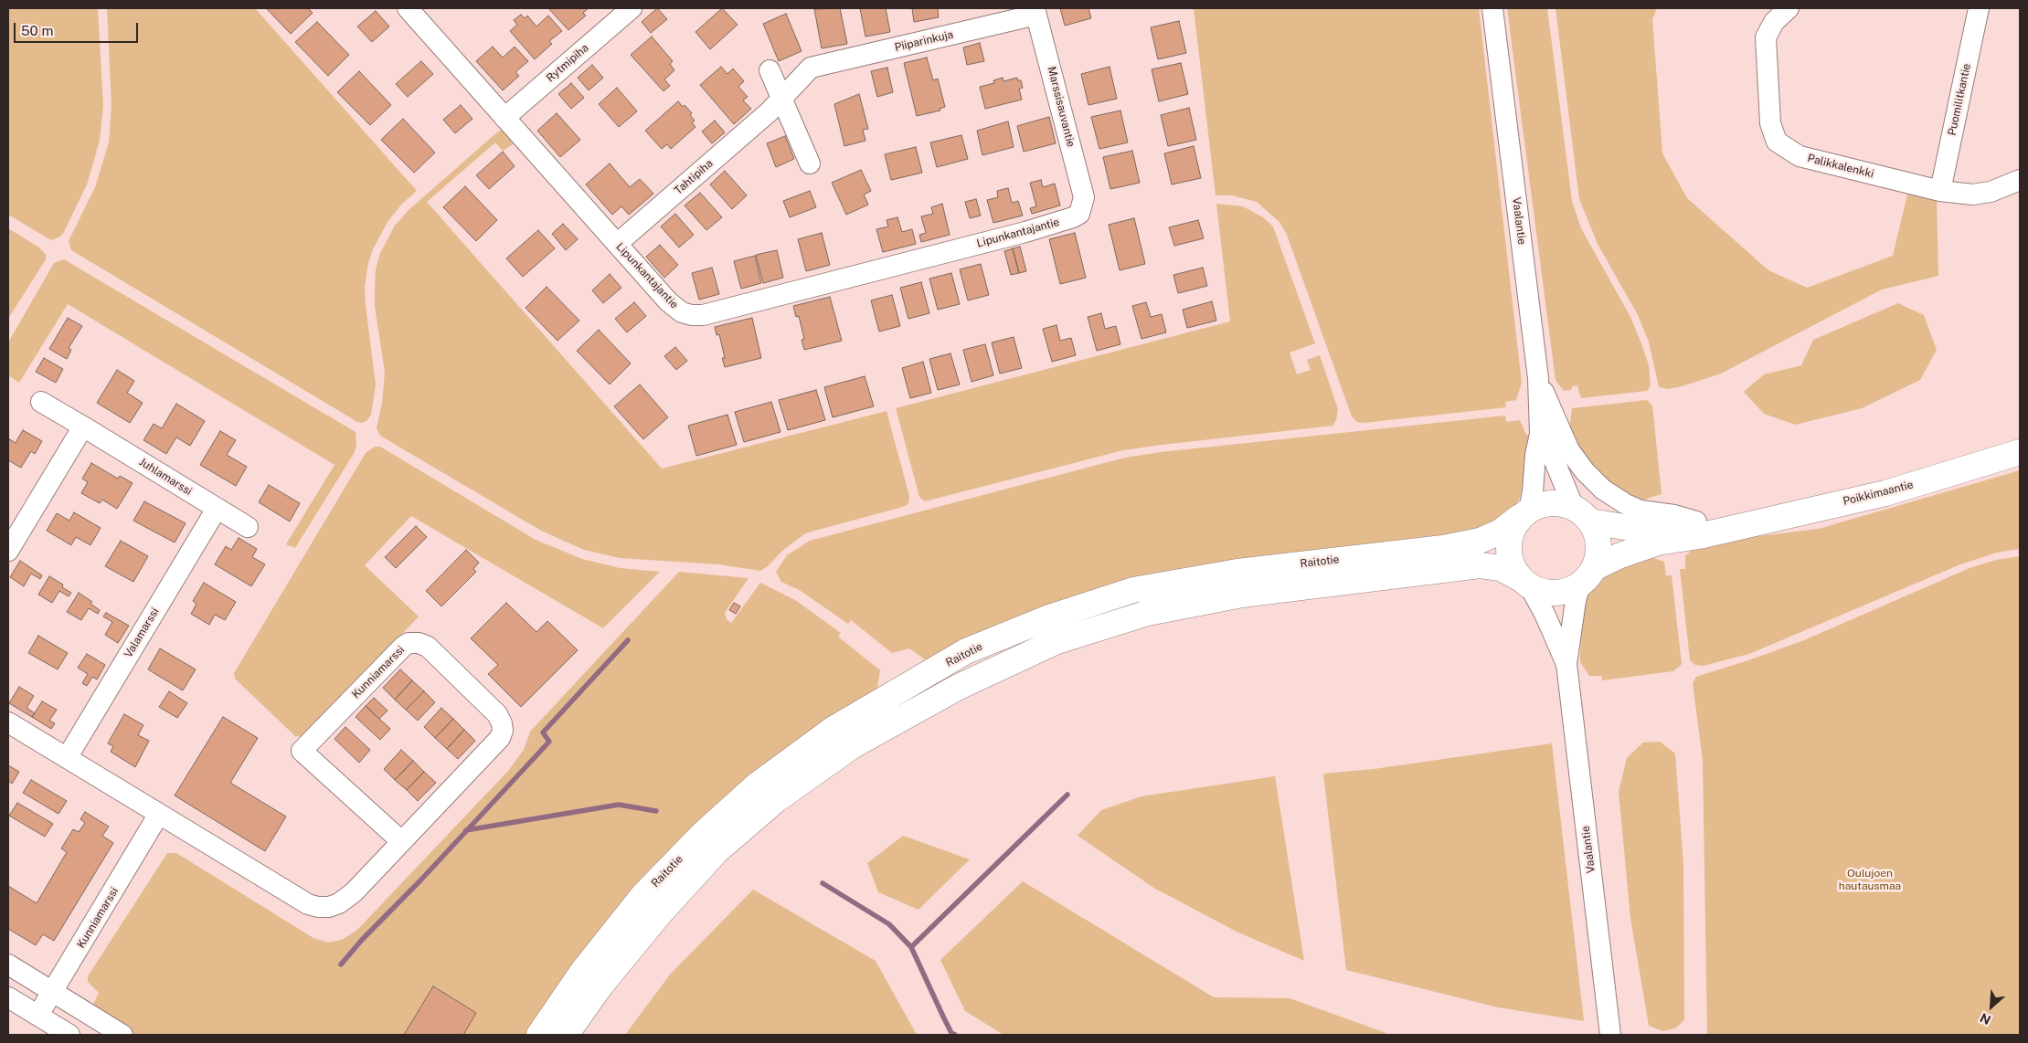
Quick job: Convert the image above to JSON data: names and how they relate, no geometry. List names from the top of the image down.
{
  "streets": {
    "main road": ["Poikkimaantie", "Raitotie"],
    "street": [
      "Piiparinkuja",
      "Rytmipiha",
      "Puomilitkantie",
      "Marssisauvantie",
      "Palikkalenkki",
      "Tahtipiha",
      "Vaalantie",
      "Lipunkantajantie",
      "Juhlamarssi",
      "Valamarssi",
      "Kunniamarssi"
    ]
  },
  "crossings": [
    ["Piiparinkuja", "Marssisauvantie"],
    ["Piiparinkuja", "Tahtipiha"],
    ["Rytmipiha", "Lipunkantajantie"],
    ["Puomilitkantie", "Palikkalenkki"],
    ["Marssisauvantie", "Lipunkantajantie"],
    ["Tahtipiha", "Lipunkantajantie"],
    ["Vaalantie", "Poikkimaantie"],
    ["Vaalantie", "Raitotie"],
    ["Juhlamarssi", "Valamarssi"],
    ["Poikkimaantie", "Raitotie"]
  ],
  "parks": ["Oulujoen hautausmaa"],
  "scale_bar": "50 m",
  "north": "bottom left"
}
